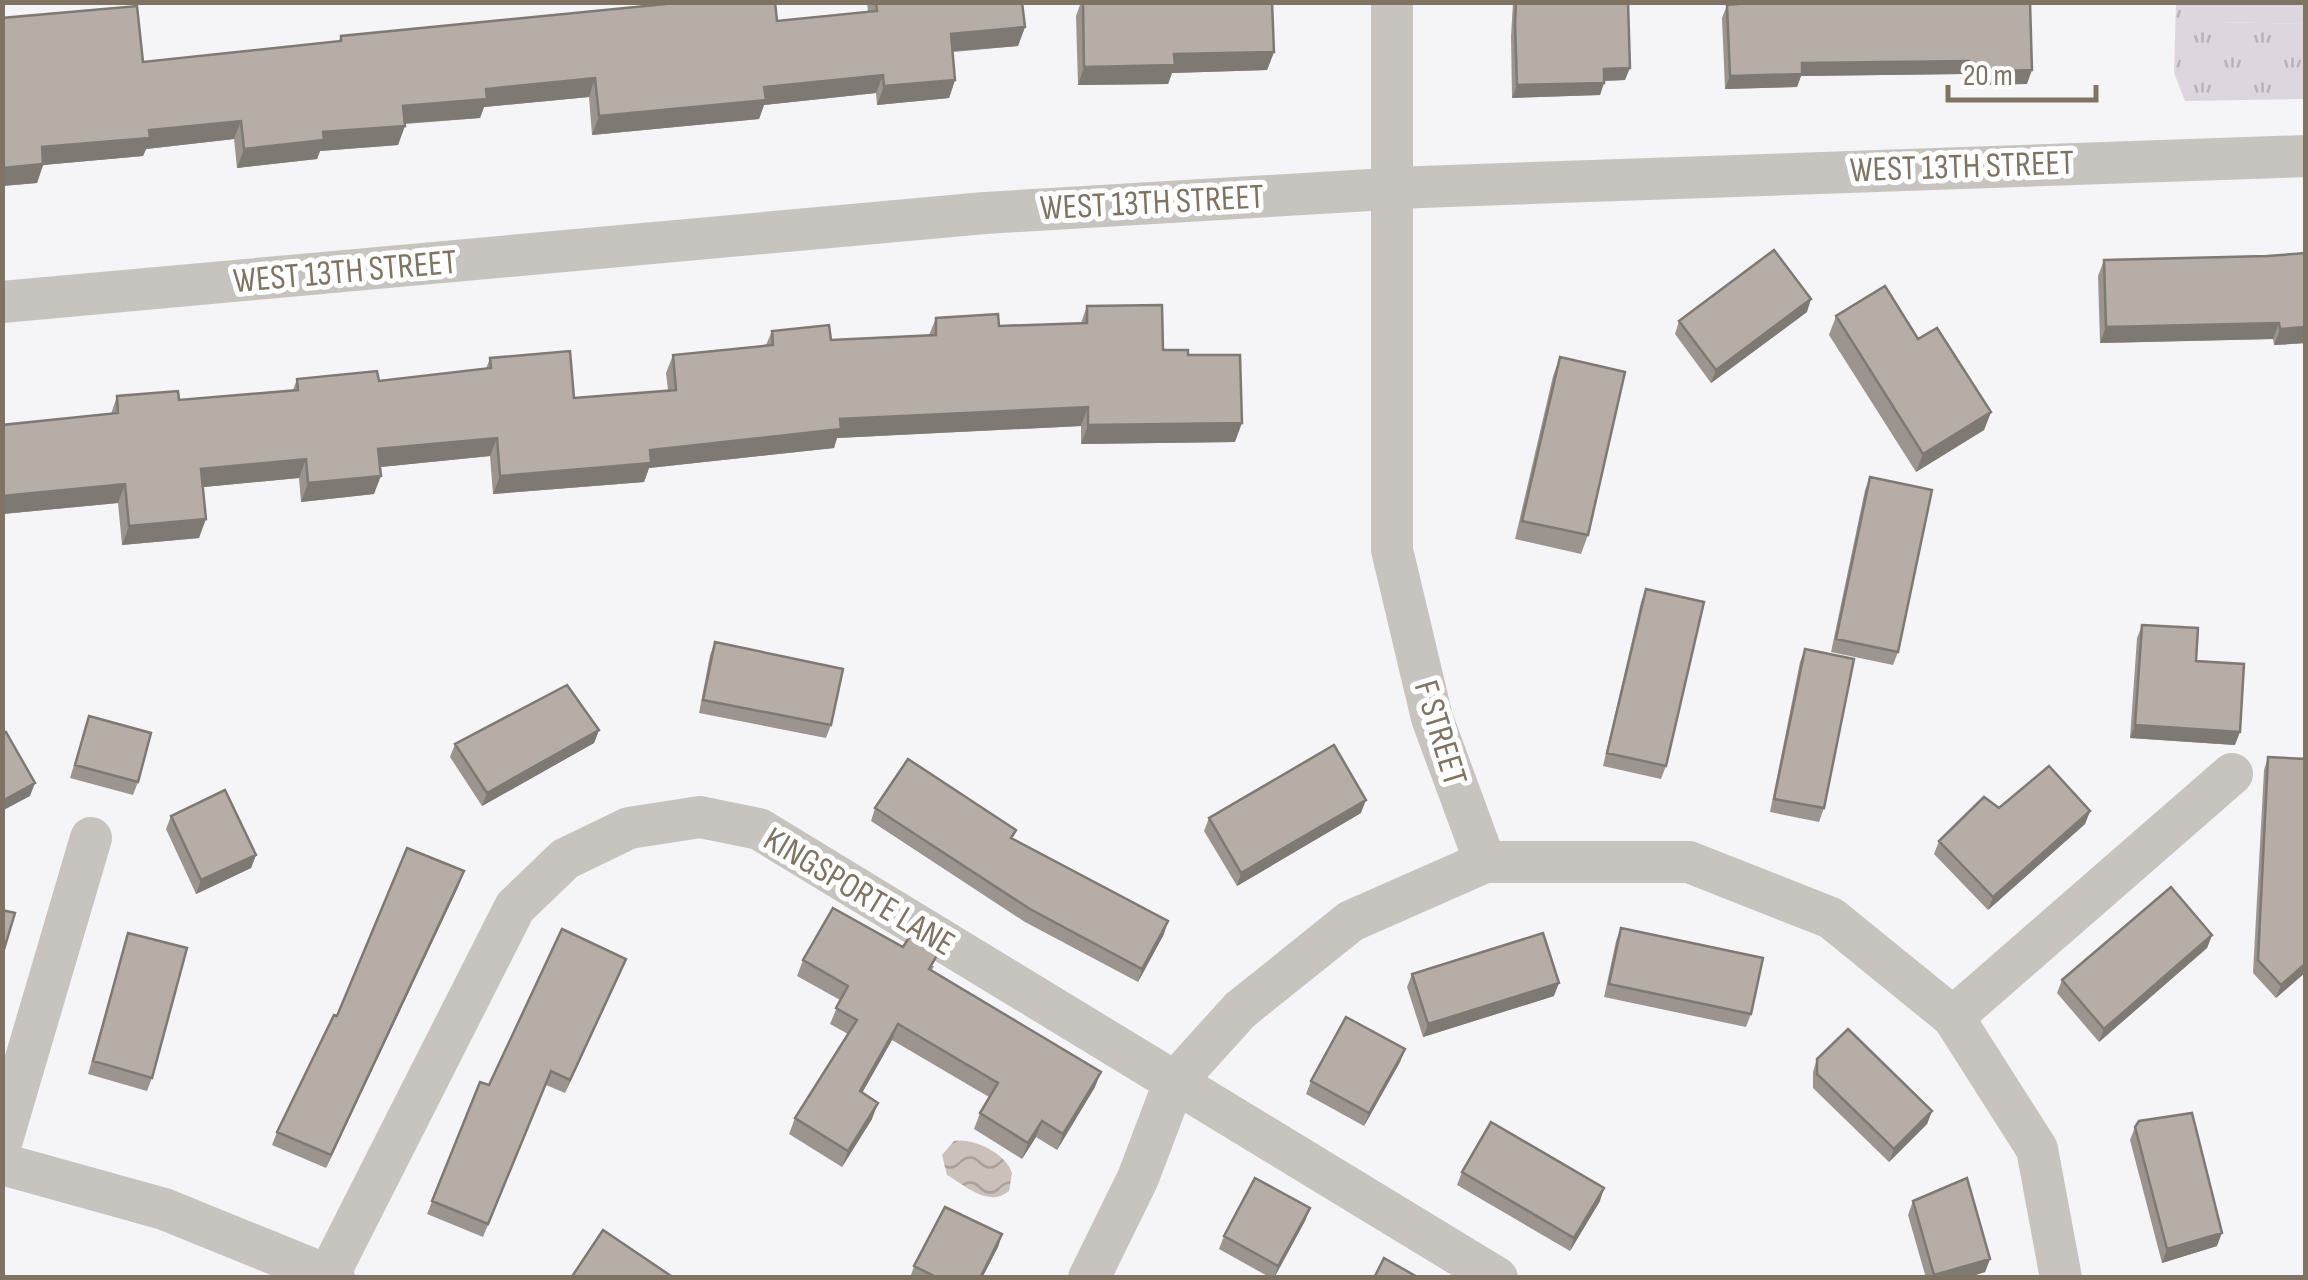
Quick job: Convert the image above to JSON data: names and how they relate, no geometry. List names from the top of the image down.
{
  "streets": {
    "street": ["WEST 13TH STREET", "F STREET", "KINGSPORTE LANE"]
  },
  "crossings": [
    ["WEST 13TH STREET", "F STREET"]
  ],
  "scale_bar": "20 m"
}
